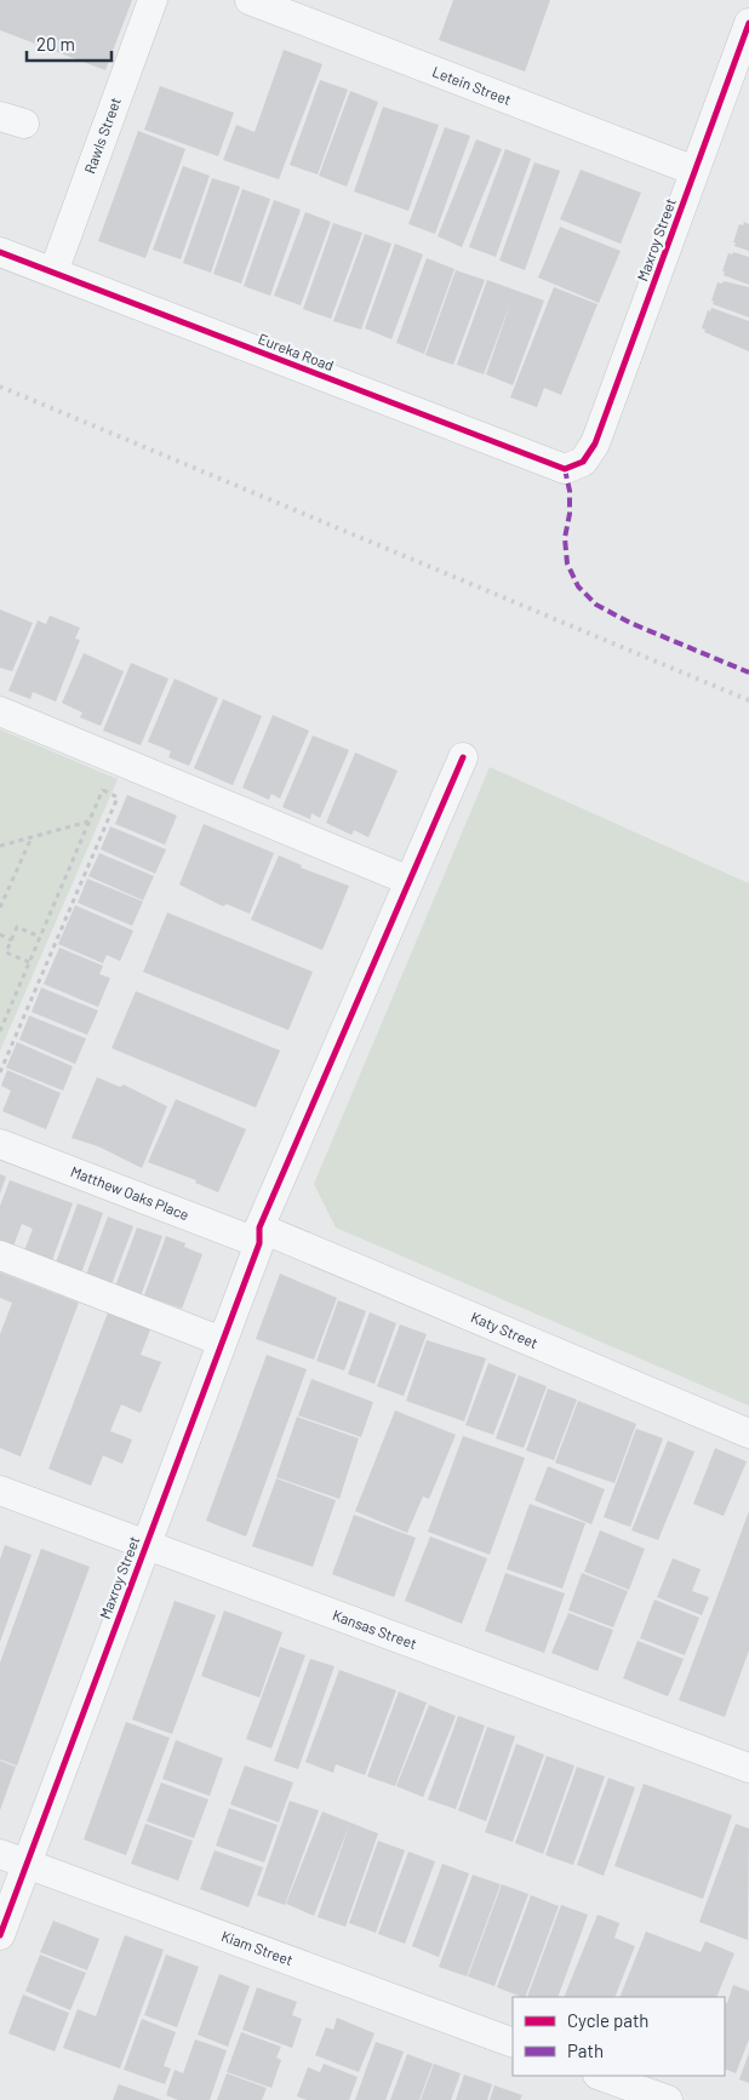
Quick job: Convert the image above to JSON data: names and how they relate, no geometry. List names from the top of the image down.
{
  "streets": {
    "street": [
      "Letein Street",
      "Rawls Street",
      "Maxroy Street",
      "Eureka Road",
      "Matthew Oaks Place",
      "Katy Street",
      "Kansas Street",
      "Kiam Street"
    ]
  },
  "crossings": [
    ["Letein Street", "Maxroy Street"],
    ["Rawls Street", "Eureka Road"],
    ["Maxroy Street", "Eureka Road"],
    ["Maxroy Street", "Matthew Oaks Place"],
    ["Maxroy Street", "Katy Street"],
    ["Maxroy Street", "Kansas Street"],
    ["Maxroy Street", "Kiam Street"],
    ["Matthew Oaks Place", "Katy Street"]
  ],
  "legend": ["Cycle path", "Path"],
  "scale_bar": "20 m"
}
